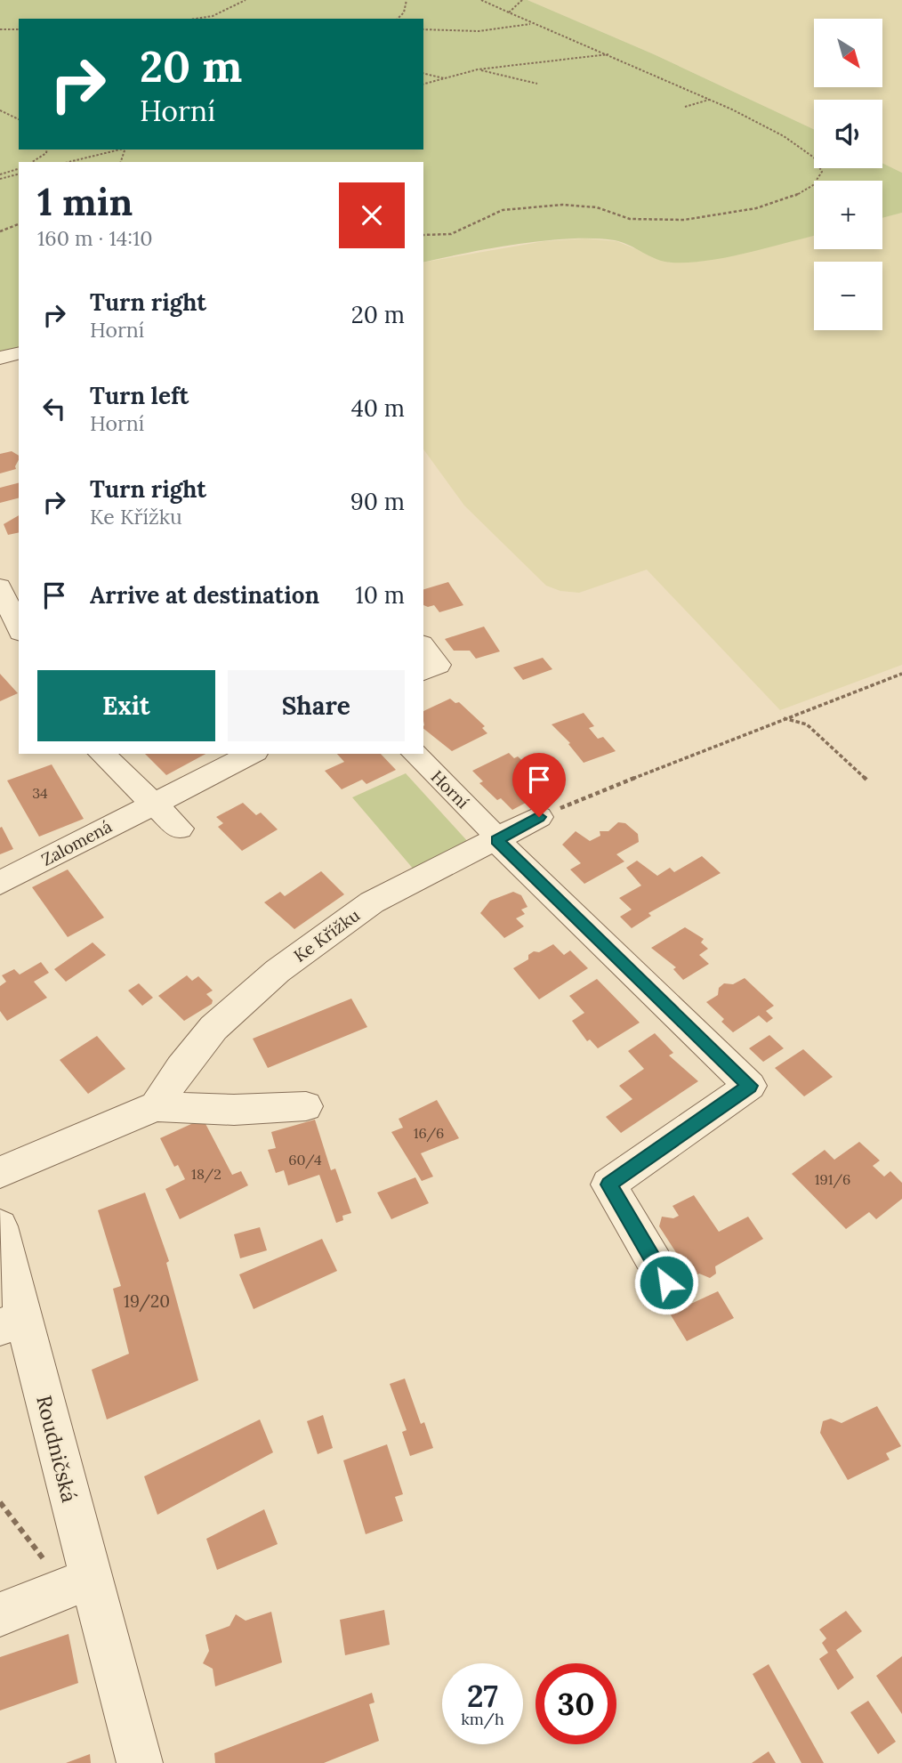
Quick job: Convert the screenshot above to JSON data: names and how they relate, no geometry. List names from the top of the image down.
{
  "streets": {
    "street": [
      "Horní",
      "Zalomená",
      "Ke Křížku",
      "Roudničská"
    ]
  },
  "crossings": [
    ["Horní", "Ke Křížku"]
  ],
  "house_numbers": [
    "34",
    "16/6",
    "60/4",
    "18/2",
    "191/6",
    "19/20"
  ],
  "north": "bottom right",
  "page": {
    "map_buttons": ["+", "−"],
    "turn": ["20 m", "Horní"],
    "heading": ["1 min", "160 m · 14:10"],
    "list": [
      {
        "name": "Turn right",
        "note": "Horní",
        "value": "20 m"
      },
      {
        "name": "Turn left",
        "note": "Horní",
        "value": "40 m"
      },
      {
        "name": "Turn right",
        "note": "Ke Křížku",
        "value": "90 m"
      },
      {
        "name": "Arrive at destination",
        "value": "10 m"
      }
    ],
    "buttons": ["Exit", "Share"],
    "speed": "27 km/h",
    "limit": "30"
  }
}
